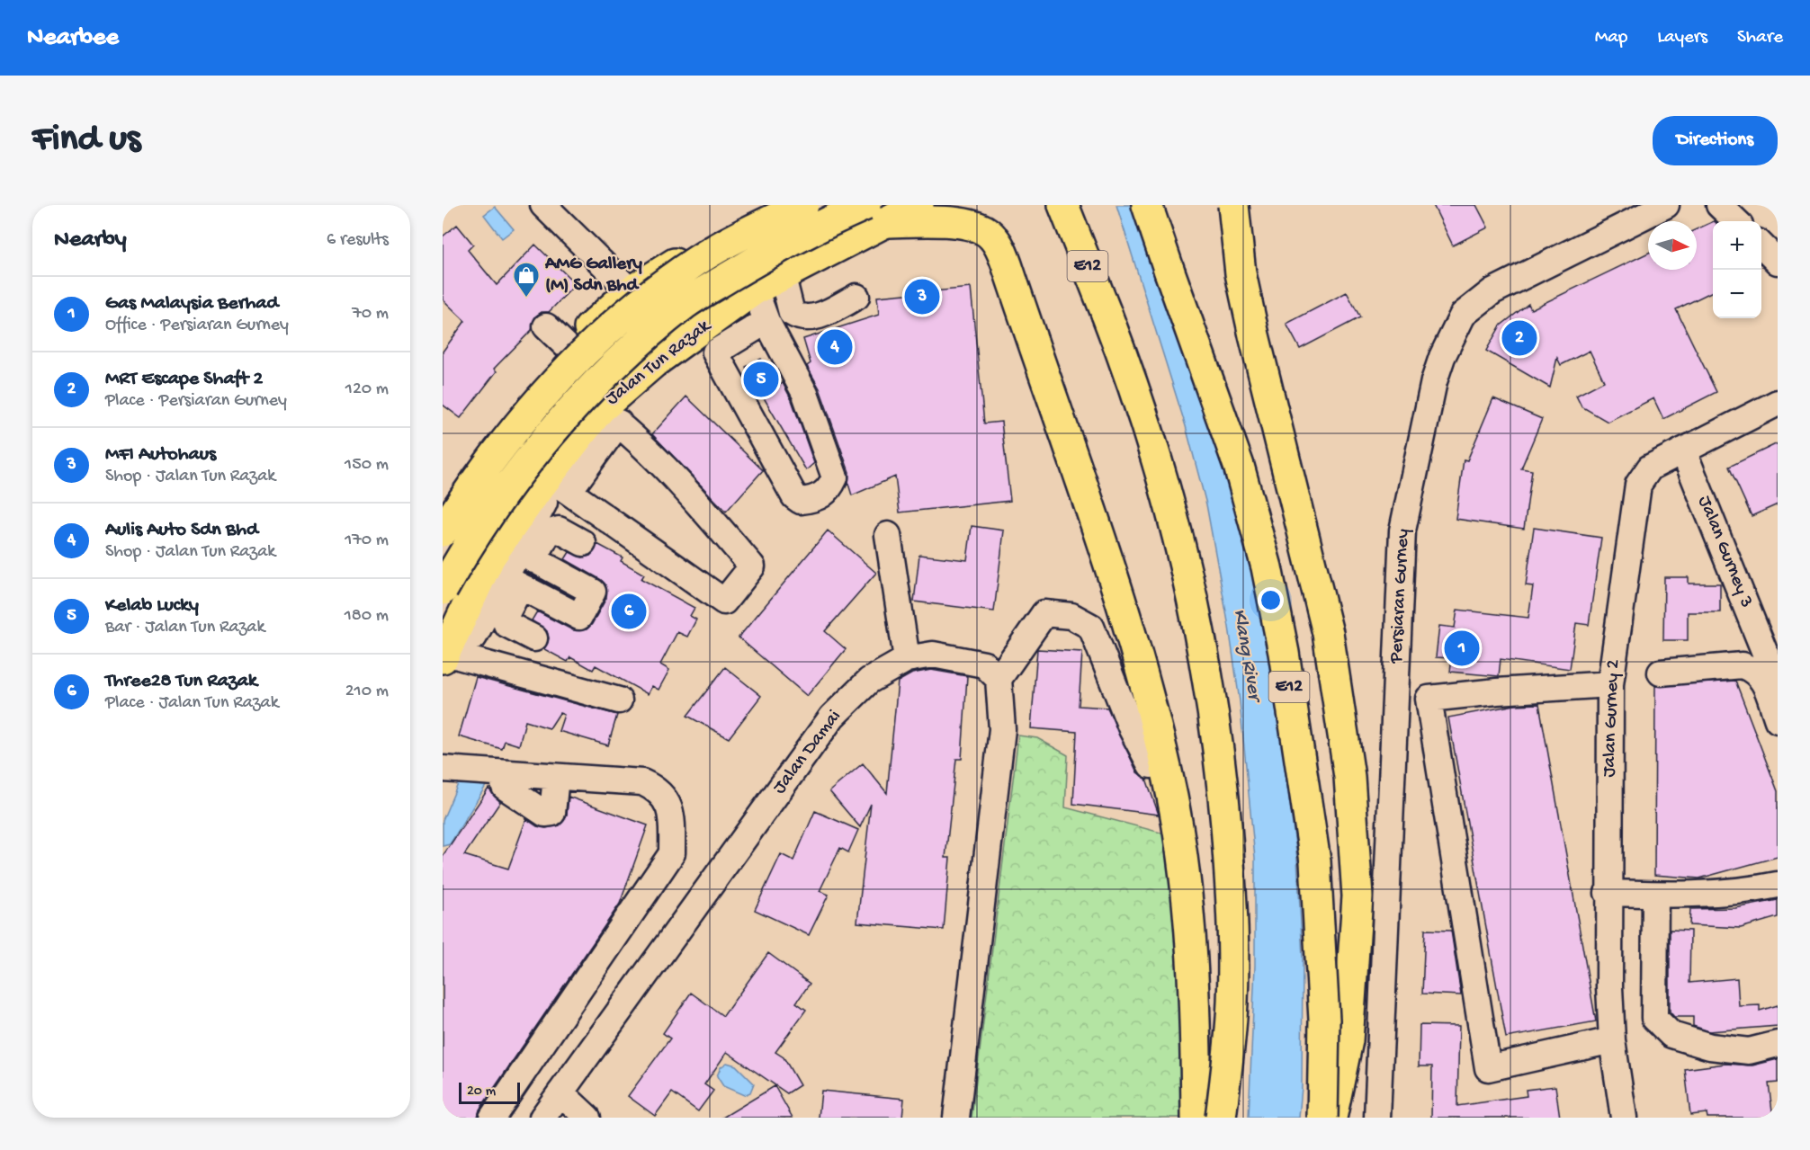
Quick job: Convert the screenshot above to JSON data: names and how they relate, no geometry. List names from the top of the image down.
{
  "streets": {
    "main road": ["E12", "Jalan Tun Razak"],
    "street": [
      "Jalan Gurney 3",
      "Persiaran Gurney",
      "Jalan Gurney 2",
      "Jalan Damai"
    ]
  },
  "crossings": [
    ["Jalan Gurney 3", "Jalan Gurney 2"]
  ],
  "water": ["Klang River"],
  "places": {
    "shop": ["AMG Gallery (M) Sdn Bhd"]
  },
  "scale_bar": "20 m",
  "north": "right",
  "page": {
    "header": "Nearbee",
    "nav": ["Map", "Layers", "Share"],
    "buttons": "Directions",
    "title": "Find us",
    "heading": ["Nearby", "6 results"],
    "map_buttons": ["+", "−"],
    "list": [
      {
        "mark": "1",
        "name": "Gas Malaysia Berhad",
        "note": "Office · Persiaran Gurney",
        "value": "70 m"
      },
      {
        "mark": "2",
        "name": "MRT Escape Shaft 2",
        "note": "Place · Persiaran Gurney",
        "value": "120 m"
      },
      {
        "mark": "3",
        "name": "MFI Autohaus",
        "note": "Shop · Jalan Tun Razak",
        "value": "150 m"
      },
      {
        "mark": "4",
        "name": "Aulis Auto Sdn Bhd",
        "note": "Shop · Jalan Tun Razak",
        "value": "170 m"
      },
      {
        "mark": "5",
        "name": "Kelab Lucky",
        "note": "Bar · Jalan Tun Razak",
        "value": "180 m"
      },
      {
        "mark": "6",
        "name": "Three28 Tun Razak",
        "note": "Place · Jalan Tun Razak",
        "value": "210 m"
      }
    ],
    "pins": [
      "3",
      "2",
      "4",
      "5",
      "6",
      "1"
    ],
    "scale": "20 m"
  }
}
